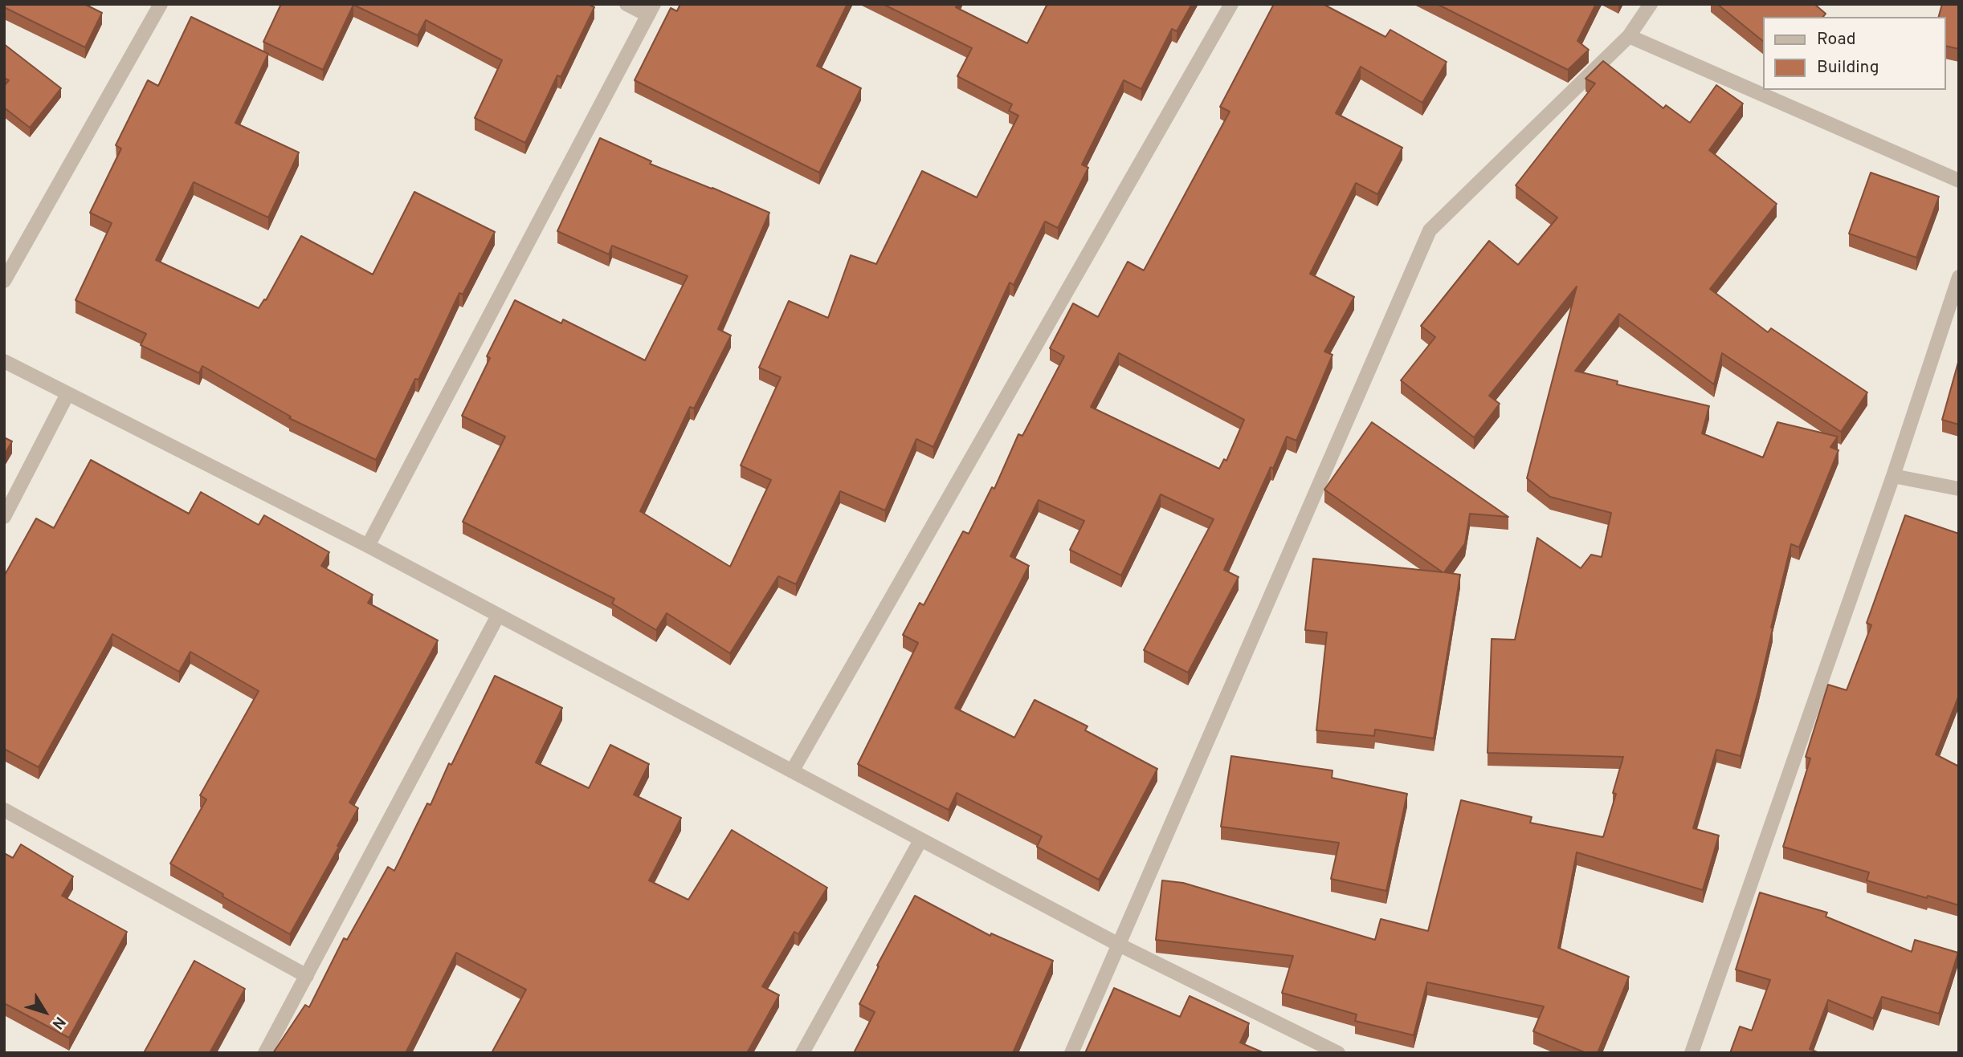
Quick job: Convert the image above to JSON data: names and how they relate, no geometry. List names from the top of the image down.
{
  "legend": ["Road", "Building"],
  "north": "bottom right"
}
